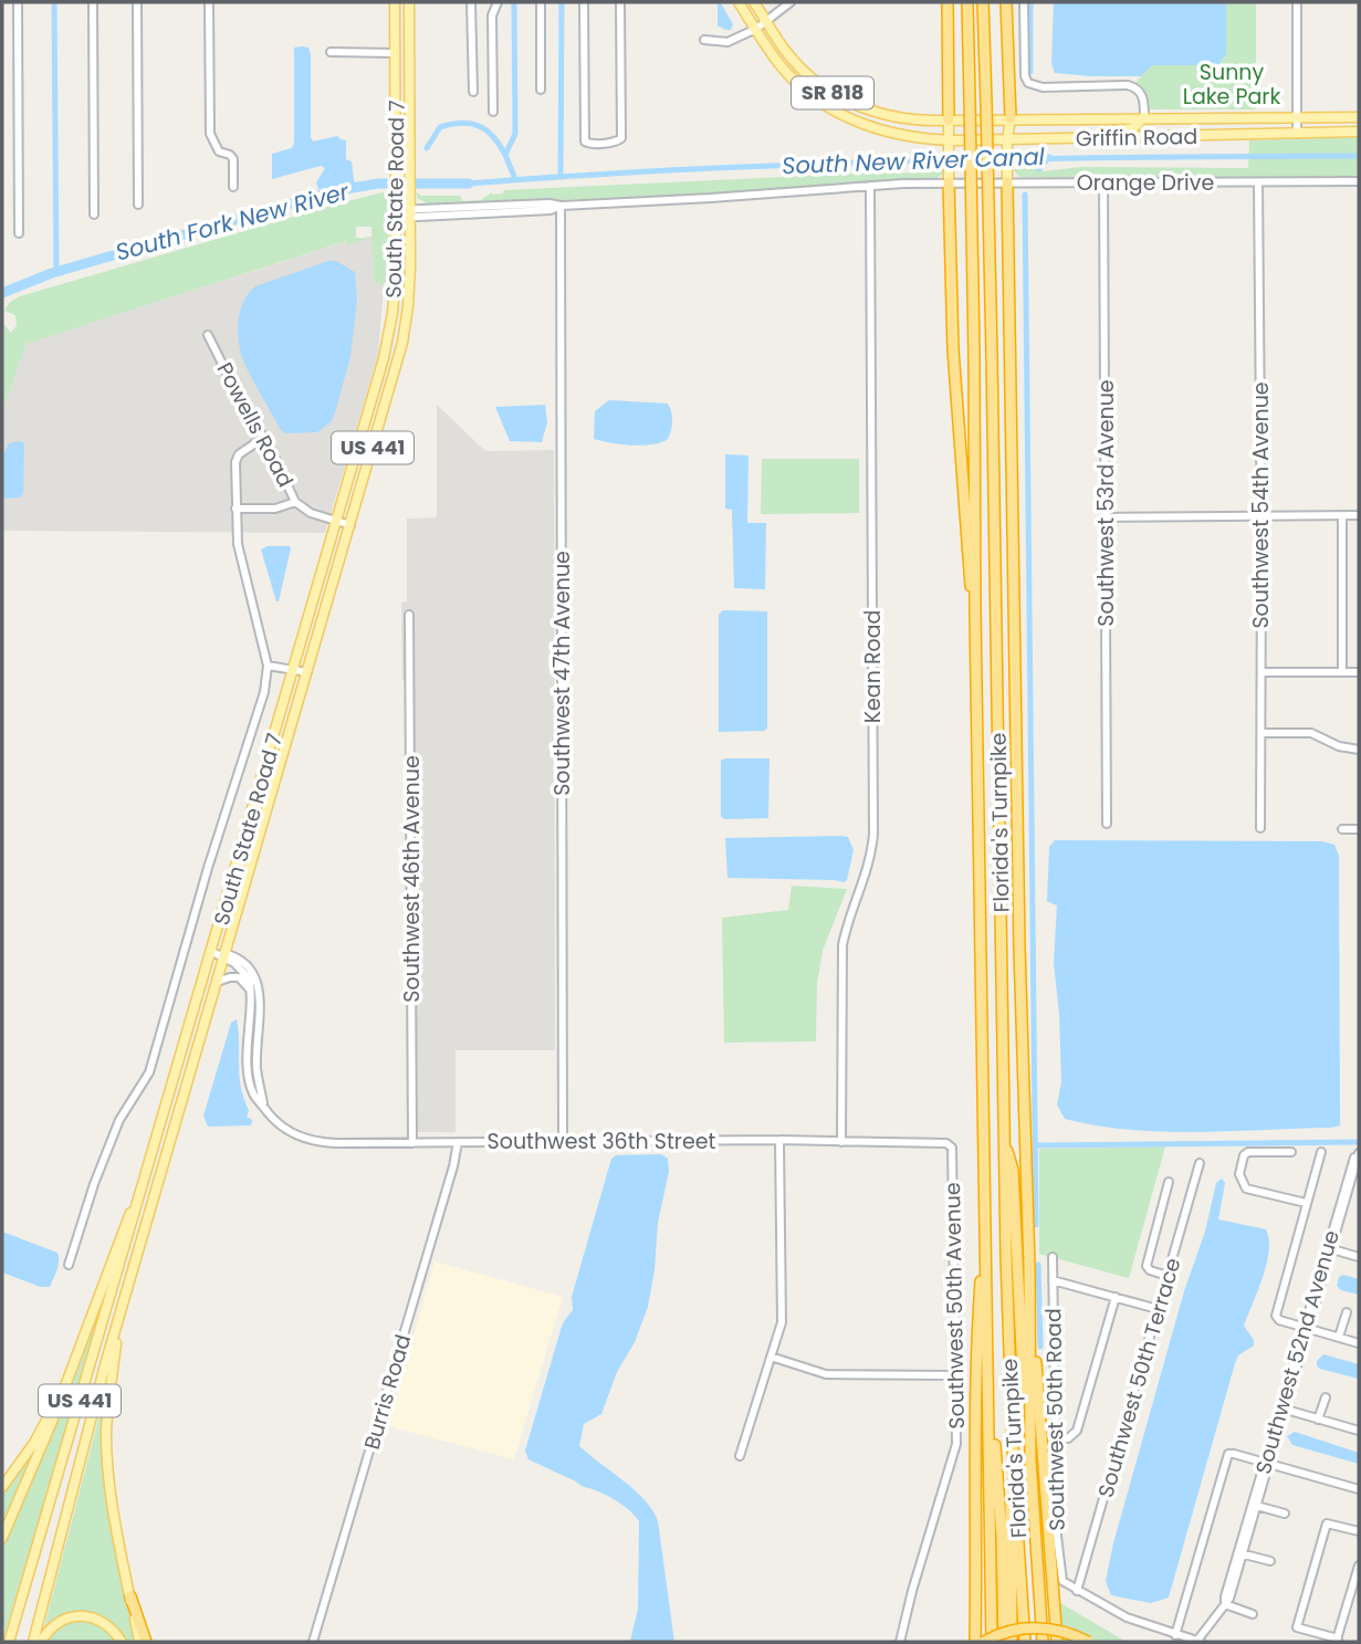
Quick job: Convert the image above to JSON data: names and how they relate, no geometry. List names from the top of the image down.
{
  "streets": {
    "highway": ["Florida's Turnpike"],
    "main road": [
      "SR 818",
      "Griffin Road",
      "South State Road 7",
      "US 441"
    ],
    "street": [
      "Orange Drive",
      "Powells Road",
      "Southwest 53rd Avenue",
      "Southwest 54th Avenue",
      "Kean Road",
      "Southwest 47th Avenue",
      "Southwest 46th Avenue",
      "Southwest 36th Street",
      "Southwest 50th Avenue",
      "Southwest 52nd Avenue",
      "Southwest 50th Terrace",
      "Burris Road",
      "Southwest 50th Road"
    ]
  },
  "crossings": [
    ["Orange Drive", "South State Road 7"],
    ["Orange Drive", "Southwest 53rd Avenue"],
    ["Orange Drive", "Southwest 54th Avenue"],
    ["Orange Drive", "Kean Road"],
    ["Orange Drive", "Southwest 47th Avenue"],
    ["South State Road 7", "Powells Road"],
    ["Kean Road", "Southwest 36th Street"],
    ["Southwest 47th Avenue", "Southwest 36th Street"],
    ["Southwest 46th Avenue", "Southwest 36th Street"],
    ["Southwest 36th Street", "Southwest 50th Avenue"],
    ["Southwest 36th Street", "Burris Road"],
    ["Southwest 50th Terrace", "Southwest 50th Road"]
  ],
  "water": ["South New River Canal", "South Fork New River"],
  "parks": ["Sunny Lake Park"]
}
